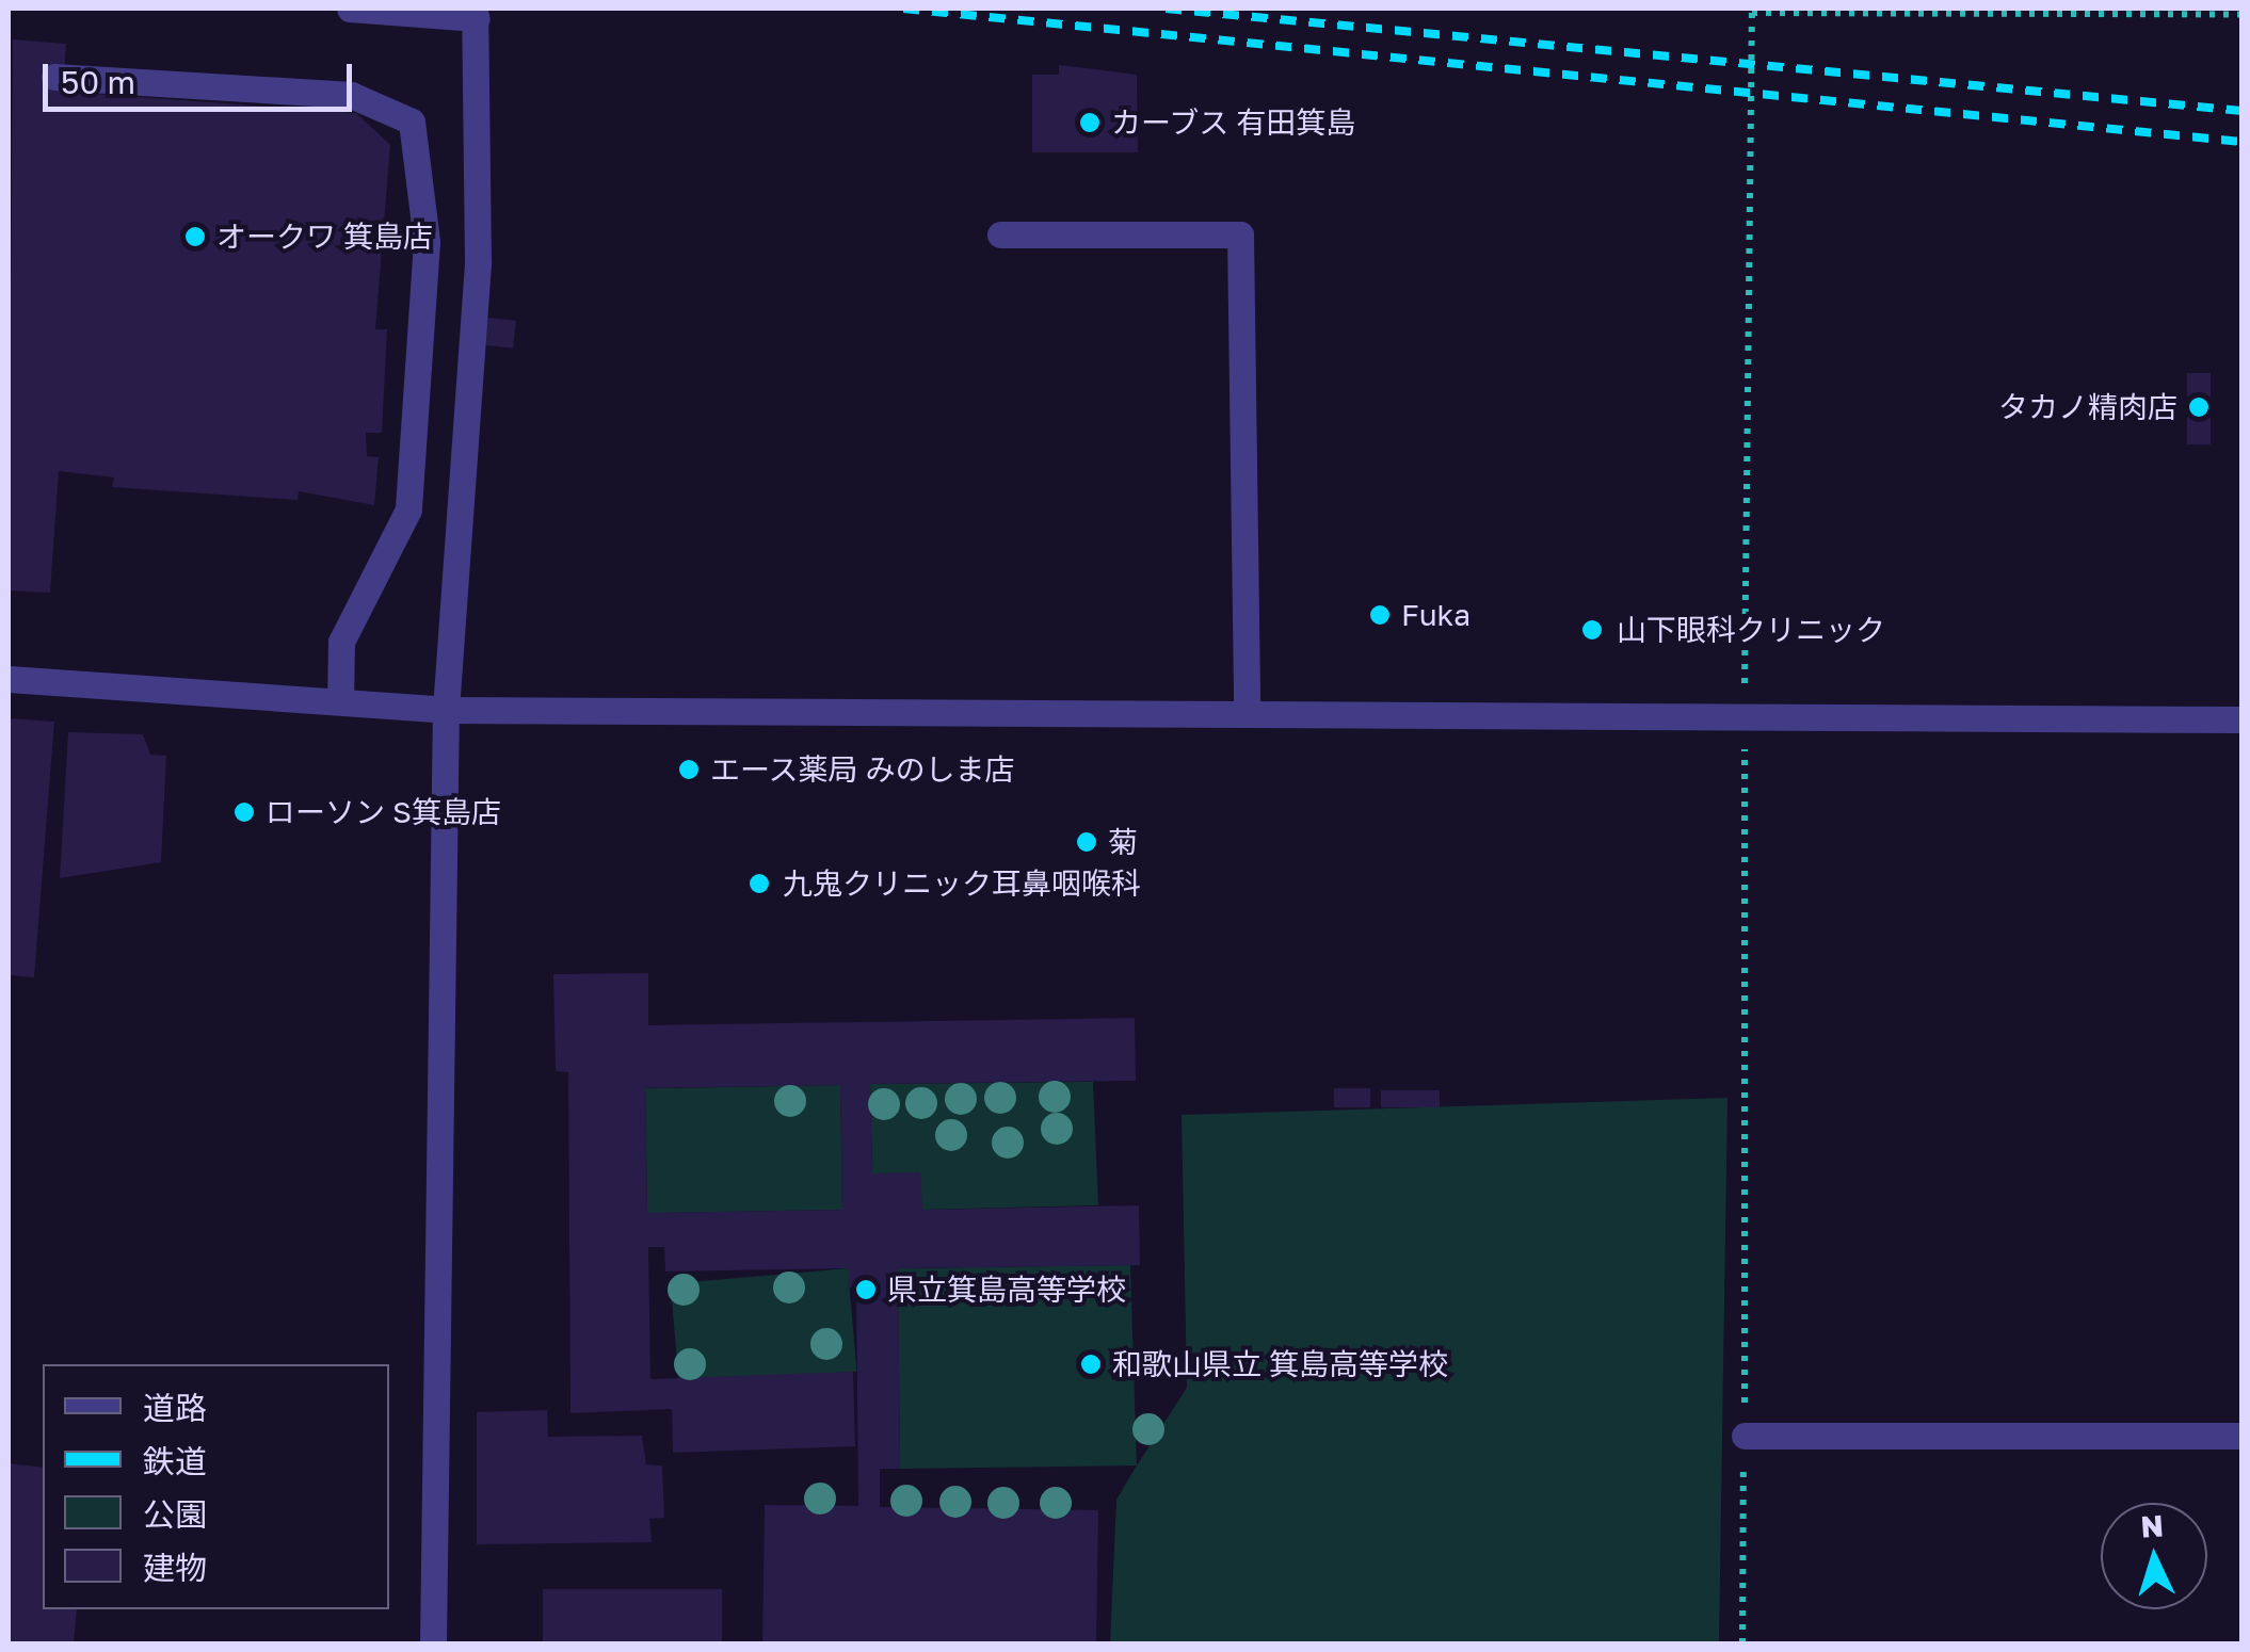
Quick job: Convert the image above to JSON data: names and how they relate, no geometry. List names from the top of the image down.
{
  "places": [
    "カーブス 有田箕島",
    "オークワ 箕島店",
    "タカノ精肉店",
    "Fuka",
    "山下眼科クリニック",
    "エース薬局 みのしま店",
    "ローソン S箕島店",
    "菊",
    "九鬼クリニック耳鼻咽喉科",
    "県立箕島高等学校",
    "和歌山県立 箕島高等学校"
  ],
  "legend": [
    "道路",
    "鉄道",
    "公園",
    "建物"
  ],
  "scale_bar": "50 m",
  "north": "top"
}
